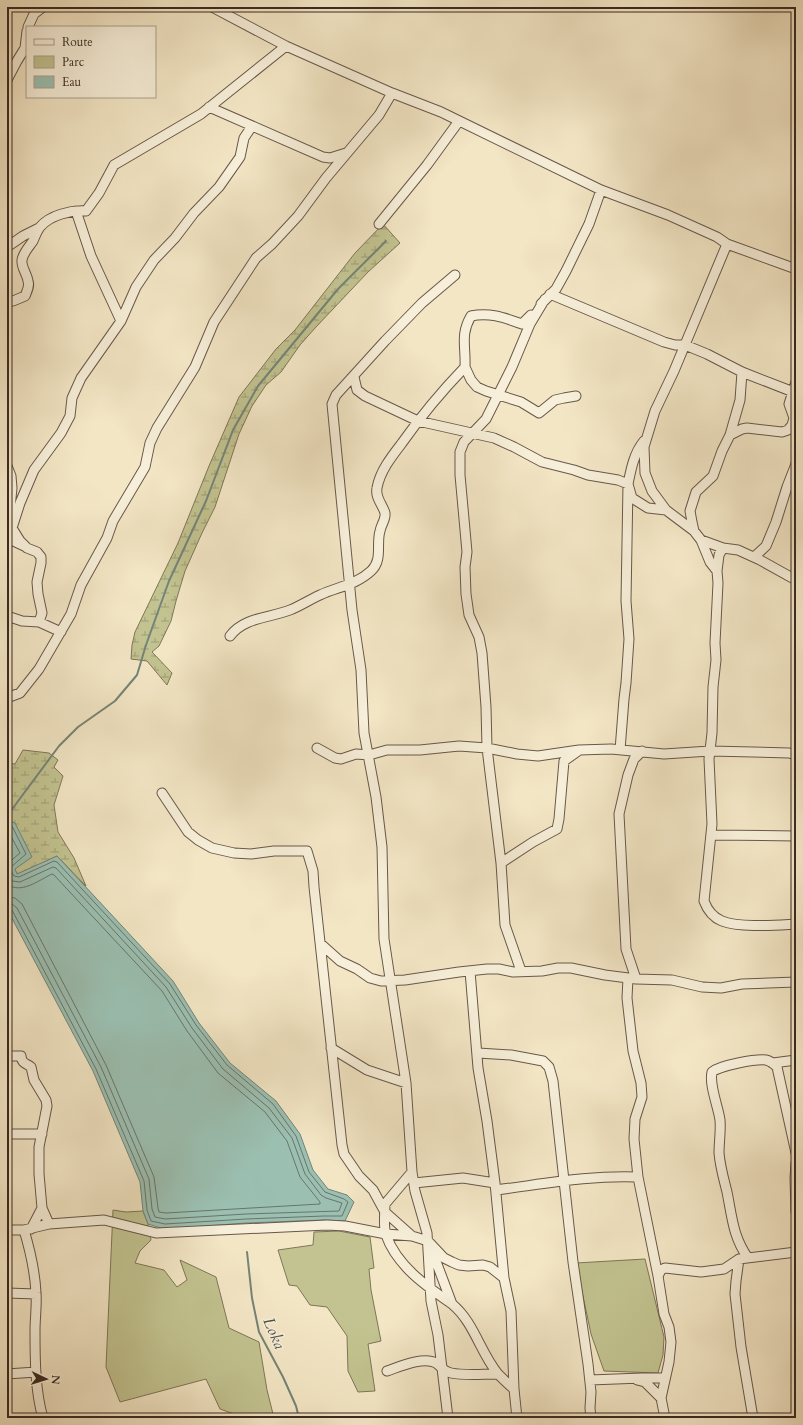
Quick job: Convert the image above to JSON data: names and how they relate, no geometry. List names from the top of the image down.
{
  "water": ["Loka"],
  "legend": ["Route", "Parc", "Eau"],
  "north": "right"
}
